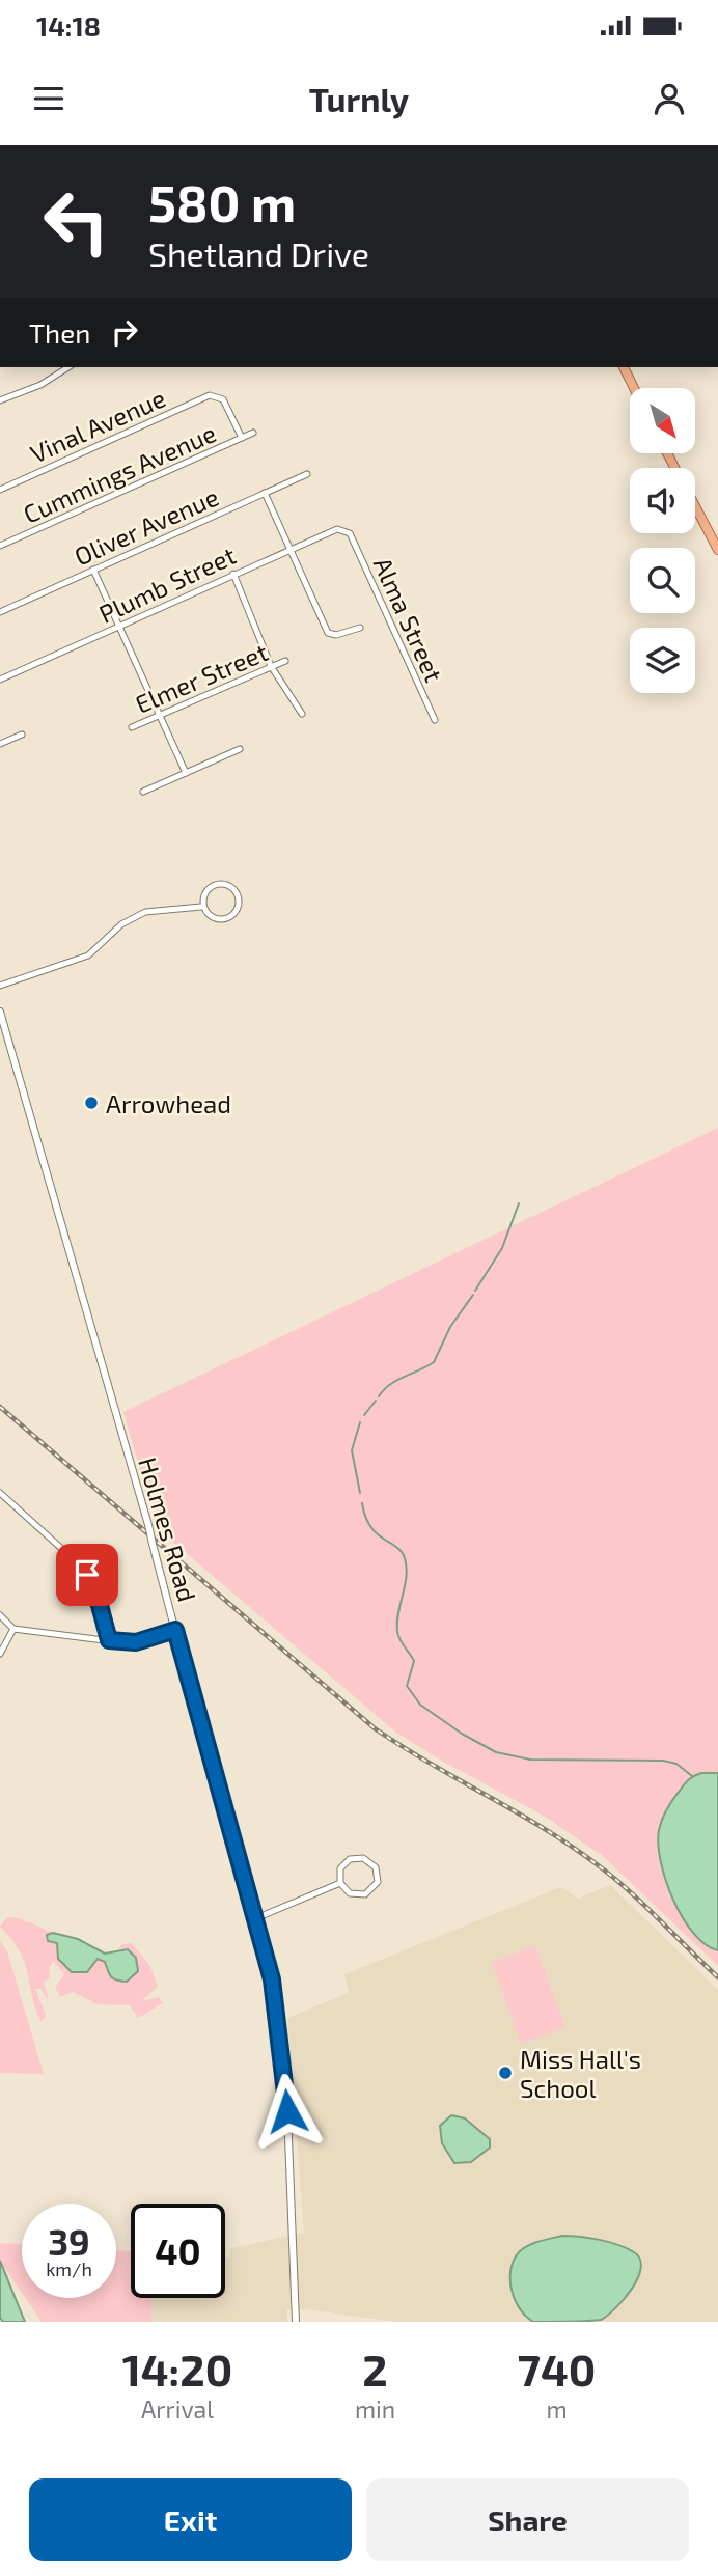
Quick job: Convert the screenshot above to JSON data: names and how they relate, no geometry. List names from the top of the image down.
{
  "streets": {
    "street": [
      "Vinal Avenue",
      "Cummings Avenue",
      "Oliver Avenue",
      "Plumb Street",
      "Alma Street",
      "Elmer Street",
      "Holmes Road"
    ]
  },
  "crossings": [
    ["Vinal Avenue", "Cummings Avenue"],
    ["Plumb Street", "Alma Street"]
  ],
  "places": ["Arrowhead", "Miss Hall's School"],
  "north": "bottom right",
  "page": {
    "status": "14:18",
    "header": "Turnly",
    "turn": ["580 m", "Shetland Drive"],
    "then": "Then",
    "speed": "39 km/h",
    "limit": "40",
    "eta": [
      "14:20",
      "Arrival",
      "2",
      "min",
      "740",
      "m"
    ],
    "buttons": ["Exit", "Share"]
  }
}
